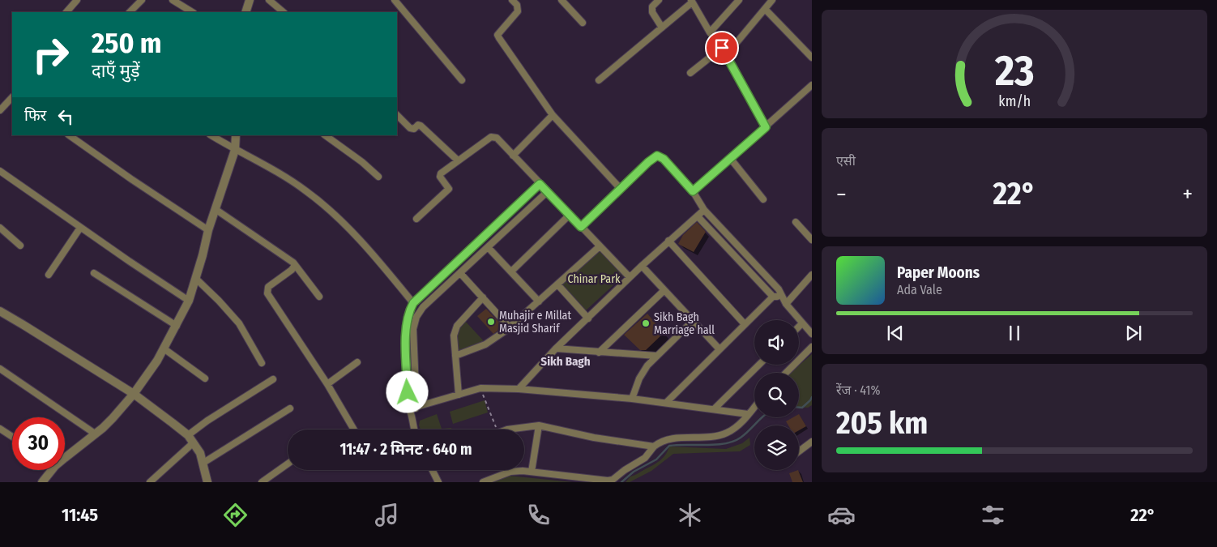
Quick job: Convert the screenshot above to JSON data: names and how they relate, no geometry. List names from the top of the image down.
{
  "districts": ["Sikh Bagh"],
  "parks": ["Chinar Park"],
  "places": ["Muhajir e Millat Masjid Sharif", "Sikh Bagh Marriage hall"],
  "page": {
    "turn": ["250 m", "दाएँ मुड़ें"],
    "then": "फिर",
    "tile": [
      "एसी",
      ["रेंज · 41%", "205 km"]
    ],
    "heat": ["−", "22°", "+"],
    "song": ["Paper Moons", "Ada Vale"],
    "limit": "30",
    "trip": "11:47 · 2 मिनट · 640 m",
    "tabs": ["11:45", "22°"],
    "gauge": ["23", "km/h"]
  }
}
